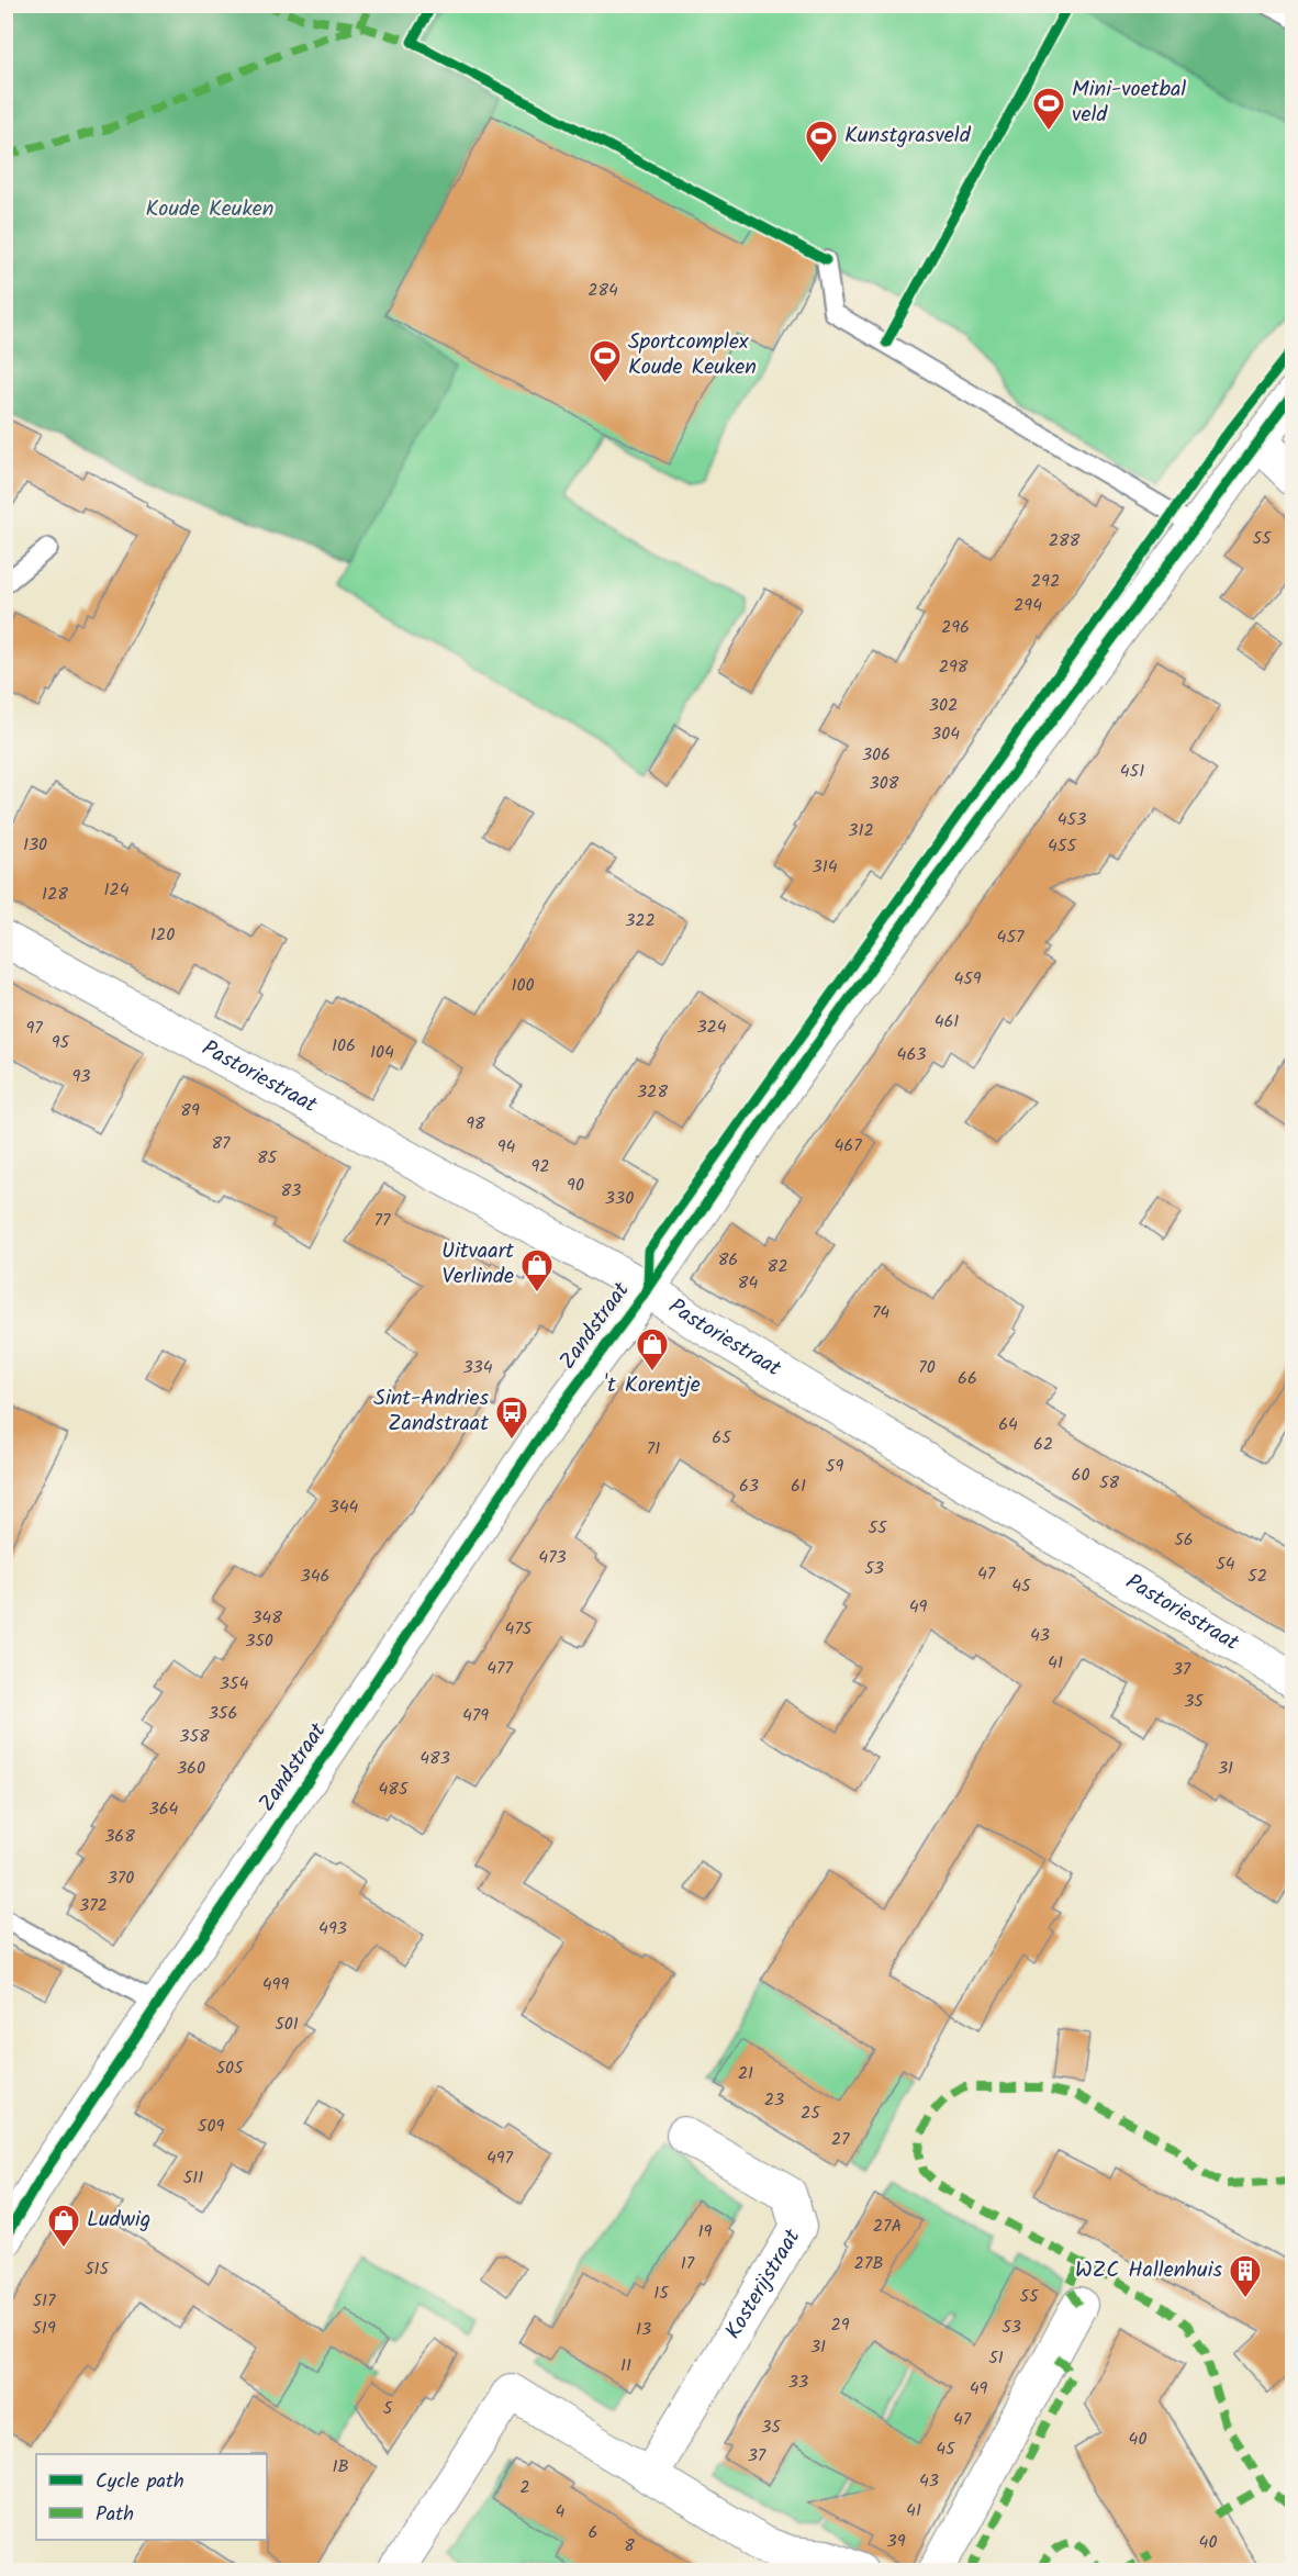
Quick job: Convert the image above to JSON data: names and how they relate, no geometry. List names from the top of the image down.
{
  "streets": {
    "street": ["Pastoriestraat", "Zandstraat", "Kosterijstraat"]
  },
  "crossings": [
    ["Pastoriestraat", "Zandstraat"]
  ],
  "parks": ["Koude Keuken"],
  "places": {
    "sports": ["Mini-voetbal veld", "Kunstgrasveld", "Sportcomplex Koude Keuken"],
    "shop": ["Uitvaart Verlinde", "'t Korentje", "Ludwig"],
    "bus stop": ["Sint-Andries Zandstraat"],
    "building": ["WZC Hallenhuis"]
  },
  "house_numbers": [
    "284",
    "55",
    "288",
    "292",
    "294",
    "296",
    "298",
    "302",
    "304",
    "306",
    "451",
    "308",
    "453",
    "312",
    "130",
    "455",
    "314",
    "124",
    "128",
    "322",
    "120",
    "457",
    "459",
    "100",
    "461",
    "324",
    "97",
    "95",
    "106",
    "104",
    "463",
    "93",
    "328",
    "89",
    "98",
    "87",
    "467",
    "94",
    "85",
    "92",
    "90",
    "83",
    "330",
    "77",
    "86",
    "82",
    "84",
    "74",
    "334",
    "70",
    "66",
    "64",
    "65",
    "62",
    "71",
    "59",
    "60",
    "58",
    "63",
    "61",
    "344",
    "55",
    "56",
    "473",
    "54",
    "53",
    "47",
    "346",
    "52",
    "45",
    "49",
    "348",
    "475",
    "43",
    "350",
    "41",
    "477",
    "37",
    "354",
    "35",
    "356",
    "479",
    "358",
    "483",
    "360",
    "31",
    "485",
    "364",
    "368",
    "370",
    "372",
    "493",
    "499",
    "501",
    "505",
    "21",
    "23",
    "25",
    "509",
    "27",
    "497",
    "511",
    "27A",
    "19",
    "17",
    "27B",
    "515",
    "15",
    "55",
    "517",
    "29",
    "53",
    "519",
    "13",
    "31",
    "51",
    "11",
    "33",
    "49",
    "5",
    "47",
    "35",
    "40",
    "45",
    "37",
    "1B",
    "43",
    "2",
    "41",
    "4",
    "6",
    "39",
    "40",
    "8"
  ],
  "legend": ["Cycle path", "Path"]
}
